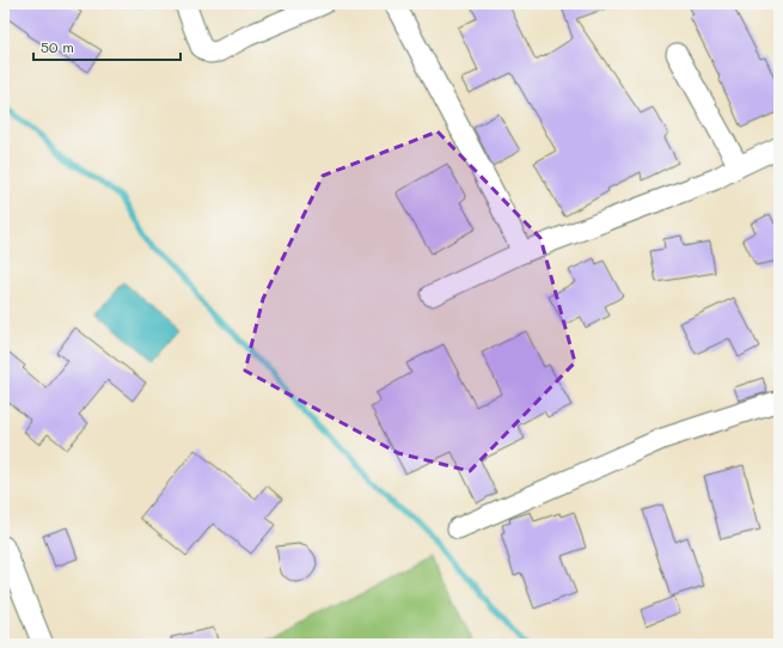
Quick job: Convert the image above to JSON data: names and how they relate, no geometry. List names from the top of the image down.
{
  "scale_bar": "50 m"
}
